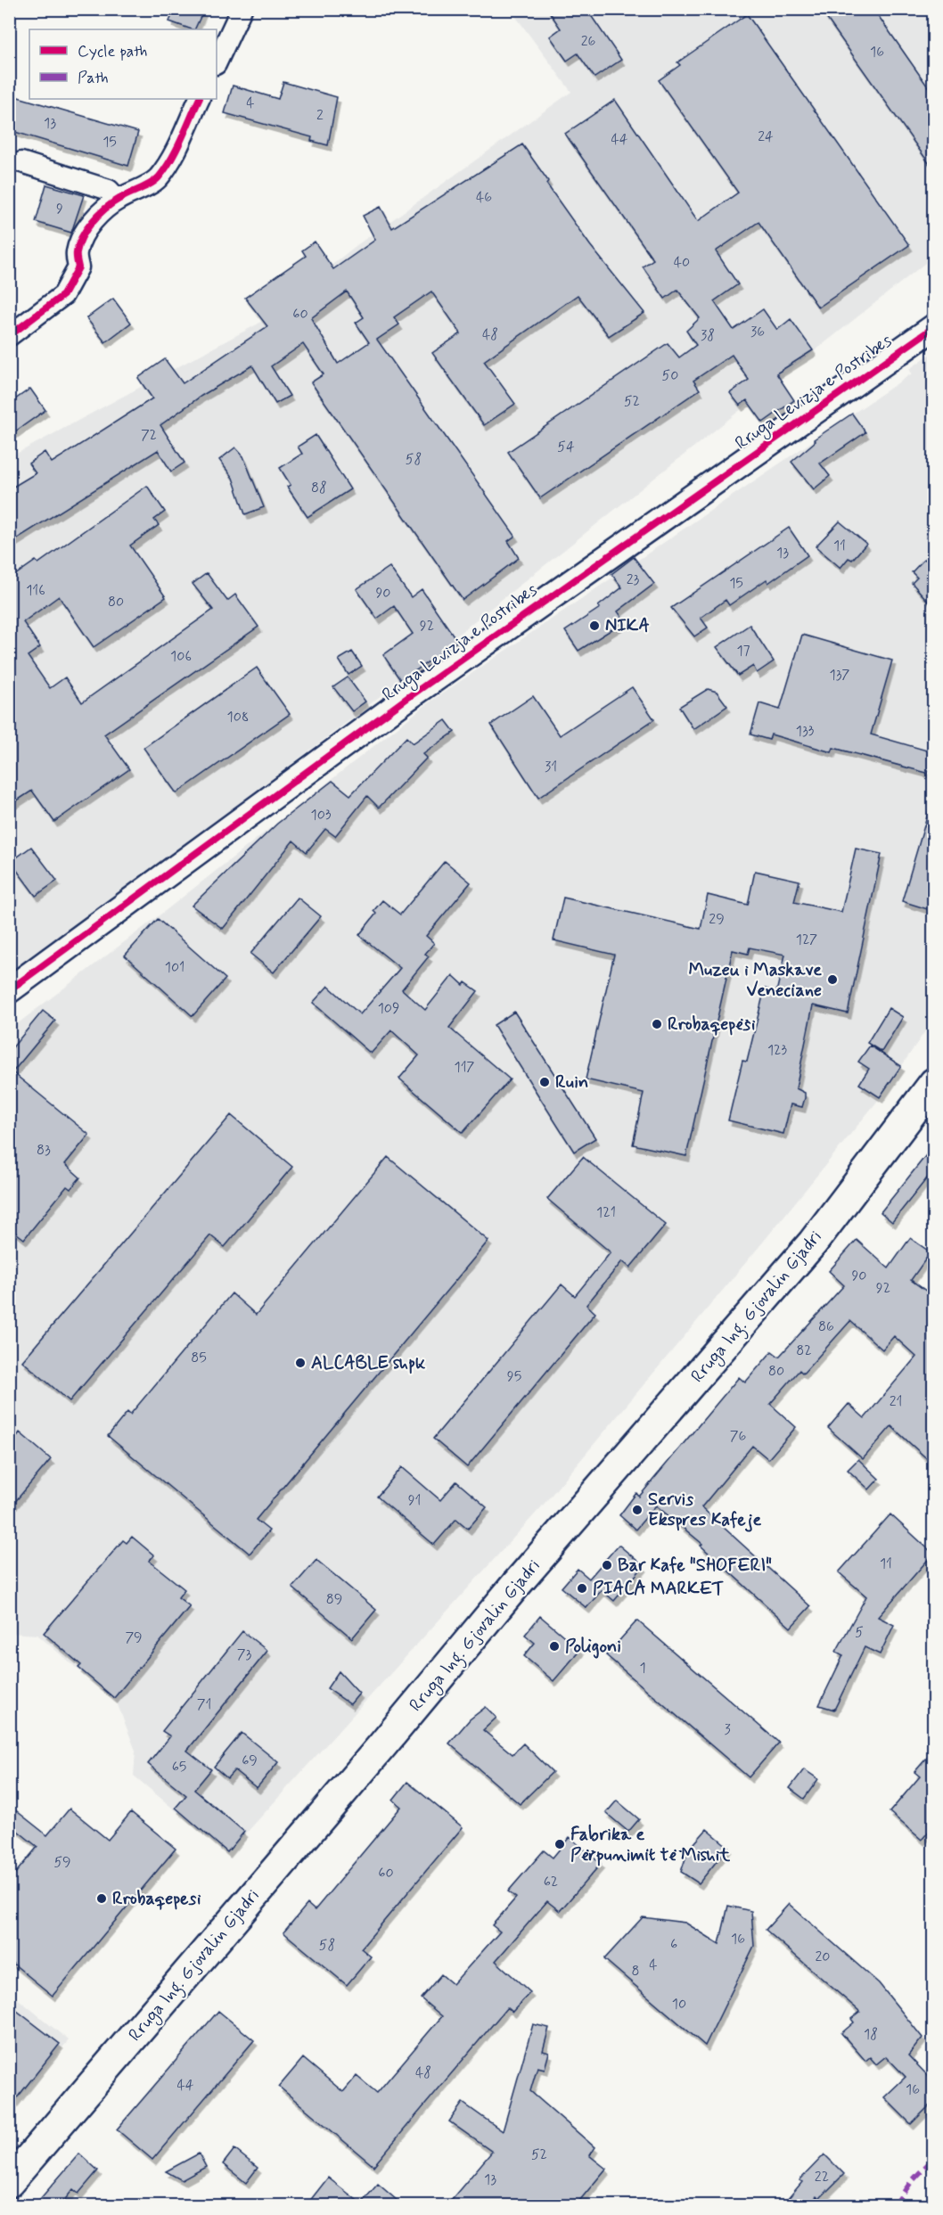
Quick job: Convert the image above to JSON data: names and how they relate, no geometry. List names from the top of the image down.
{
  "streets": {
    "main road": ["Rruga Ing. Gjovalin Gjadri"],
    "street": ["Rruga Levizja e Postribes"]
  },
  "places": [
    "NIKA",
    "Muzeu i Maskave Veneciane",
    "Rrobaqepësi",
    "Ruin",
    "ALCABLE shpk",
    "Servis Ekspres Kafeje",
    "Bar Kafe \"SHOFERI\"",
    "PIACA MARKET",
    "Poligoni",
    "Fabrika e Përpunimit të Mishit",
    "Rrobaqepesi"
  ],
  "house_numbers": [
    "26",
    "16",
    "4",
    "2",
    "13",
    "24",
    "44",
    "15",
    "46",
    "9",
    "40",
    "60",
    "36",
    "48",
    "38",
    "50",
    "52",
    "72",
    "54",
    "58",
    "88",
    "11",
    "13",
    "23",
    "15",
    "116",
    "90",
    "80",
    "92",
    "17",
    "106",
    "137",
    "108",
    "133",
    "31",
    "103",
    "29",
    "127",
    "101",
    "109",
    "123",
    "117",
    "83",
    "121",
    "90",
    "92",
    "86",
    "82",
    "85",
    "80",
    "95",
    "21",
    "76",
    "91",
    "11",
    "89",
    "5",
    "79",
    "73",
    "1",
    "71",
    "3",
    "69",
    "65",
    "59",
    "60",
    "62",
    "16",
    "6",
    "58",
    "20",
    "4",
    "8",
    "10",
    "18",
    "48",
    "44",
    "16",
    "52",
    "22",
    "13"
  ],
  "legend": ["Cycle path", "Path"]
}
